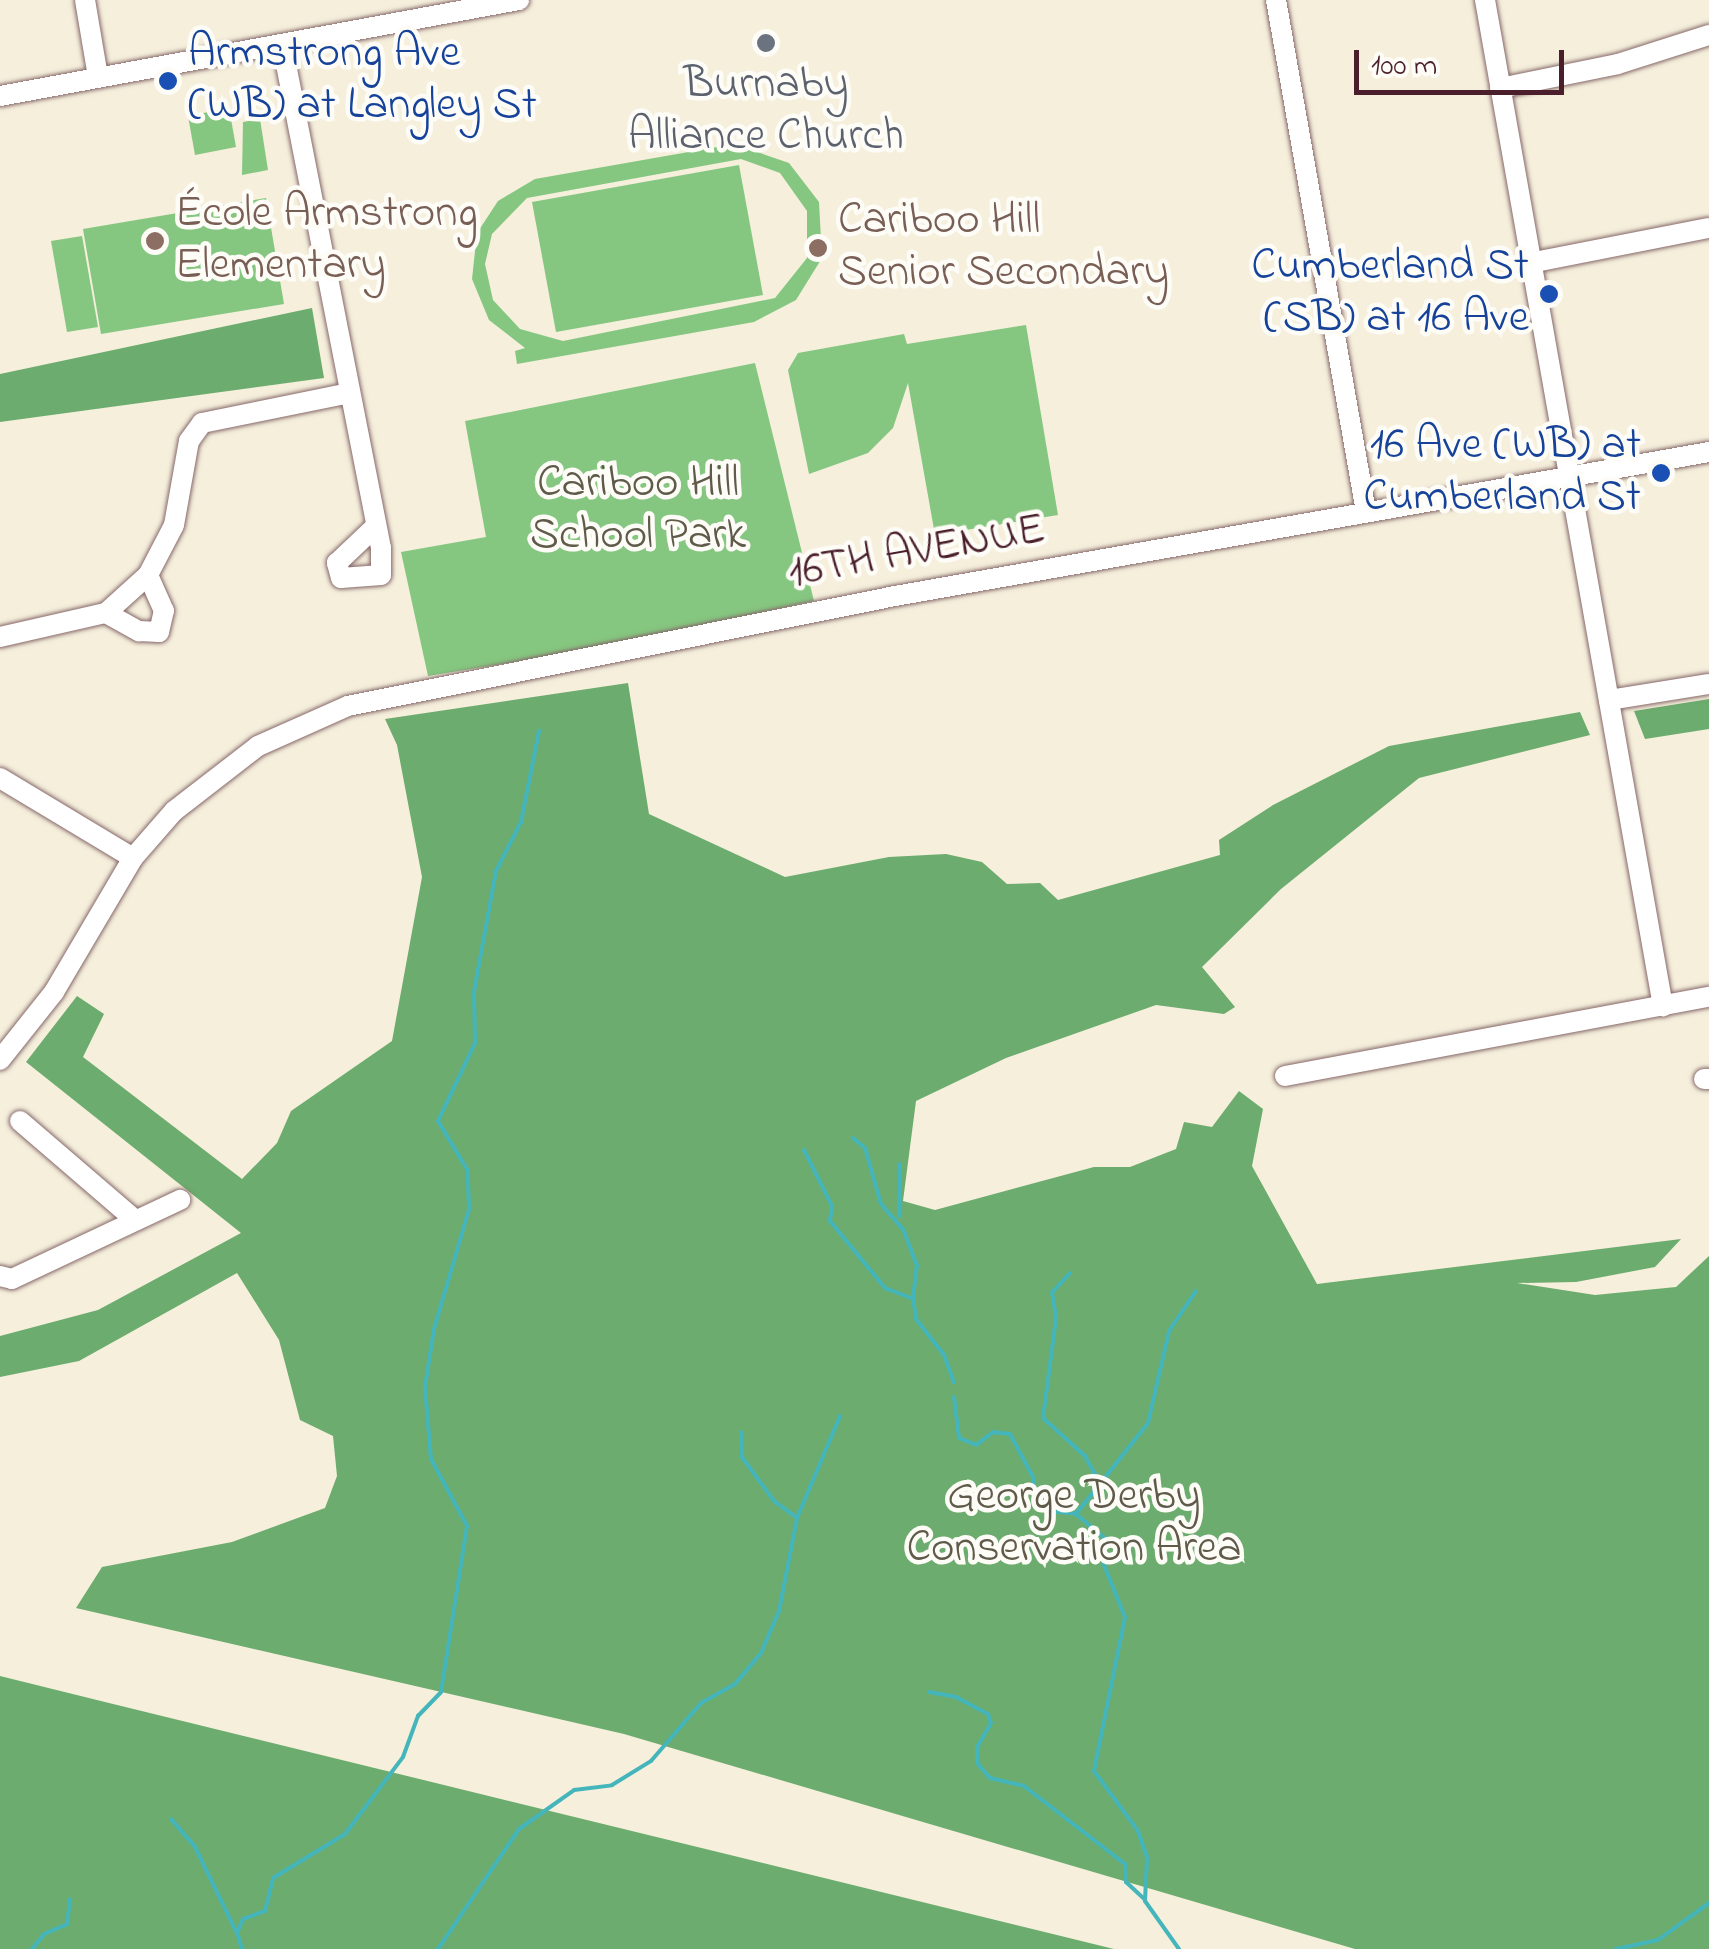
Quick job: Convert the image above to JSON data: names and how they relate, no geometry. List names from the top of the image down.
{
  "streets": {
    "street": ["16TH AVENUE"]
  },
  "parks": ["Cariboo Hill School Park", "George Derby Conservation Area"],
  "places": [
    "Burnaby Alliance Church",
    "Armstrong Ave (WB) at Langley St",
    "École Armstrong Elementary",
    "Cariboo Hill Senior Secondary",
    "Cumberland St (SB) at 16 Ave",
    "16 Ave (WB) at Cumberland St"
  ],
  "scale_bar": "100 m"
}
